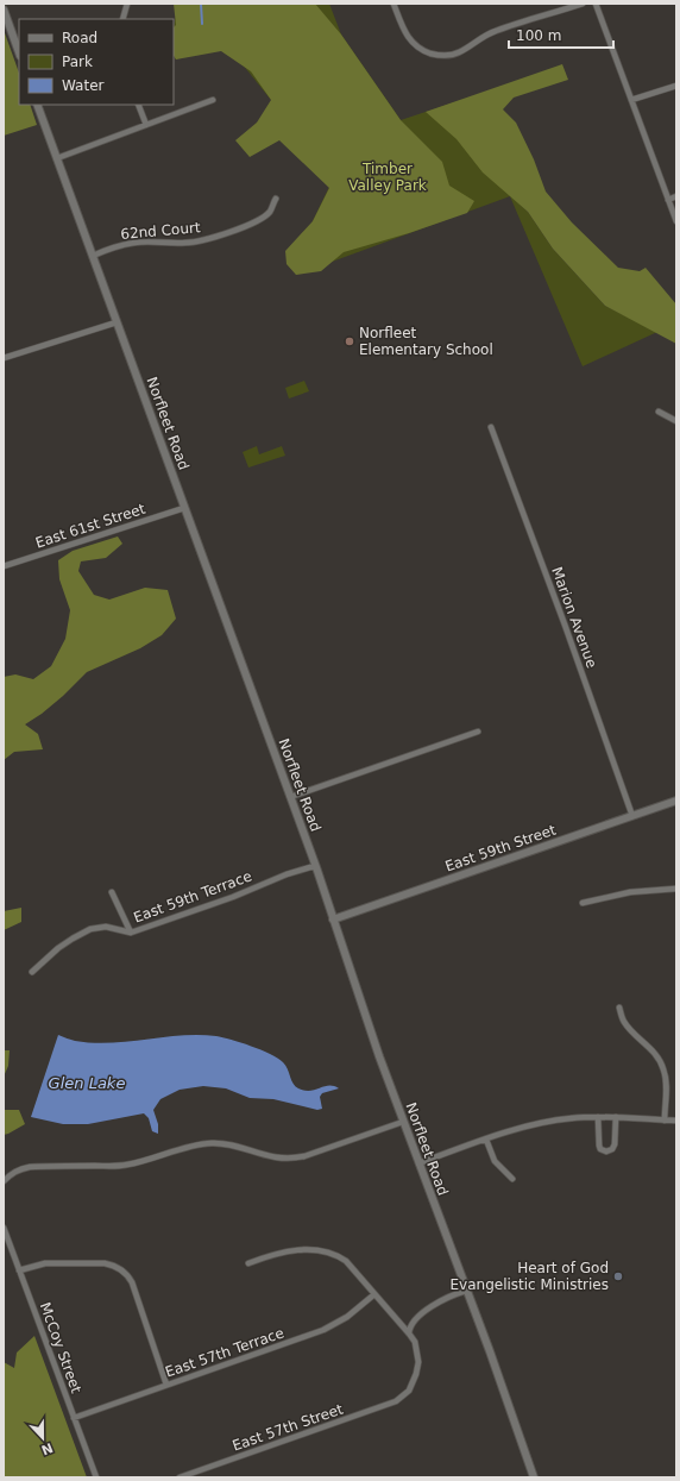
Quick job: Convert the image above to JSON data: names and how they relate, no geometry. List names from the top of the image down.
{
  "streets": {
    "street": [
      "62nd Court",
      "Norfleet Road",
      "East 61st Street",
      "Marion Avenue",
      "East 59th Street",
      "East 59th Terrace",
      "McCoy Street",
      "East 57th Terrace",
      "East 57th Street"
    ]
  },
  "crossings": [
    ["62nd Court", "Norfleet Road"],
    ["Norfleet Road", "East 61st Street"],
    ["Norfleet Road", "East 59th Street"],
    ["Norfleet Road", "East 59th Terrace"],
    ["Marion Avenue", "East 59th Street"],
    ["McCoy Street", "East 57th Terrace"]
  ],
  "water": ["Glen Lake"],
  "parks": ["Timber Valley Park"],
  "places": ["Norfleet Elementary School", "Heart of God Evangelistic Ministries"],
  "legend": ["Road", "Park", "Water"],
  "scale_bar": "100 m",
  "north": "bottom"
}
